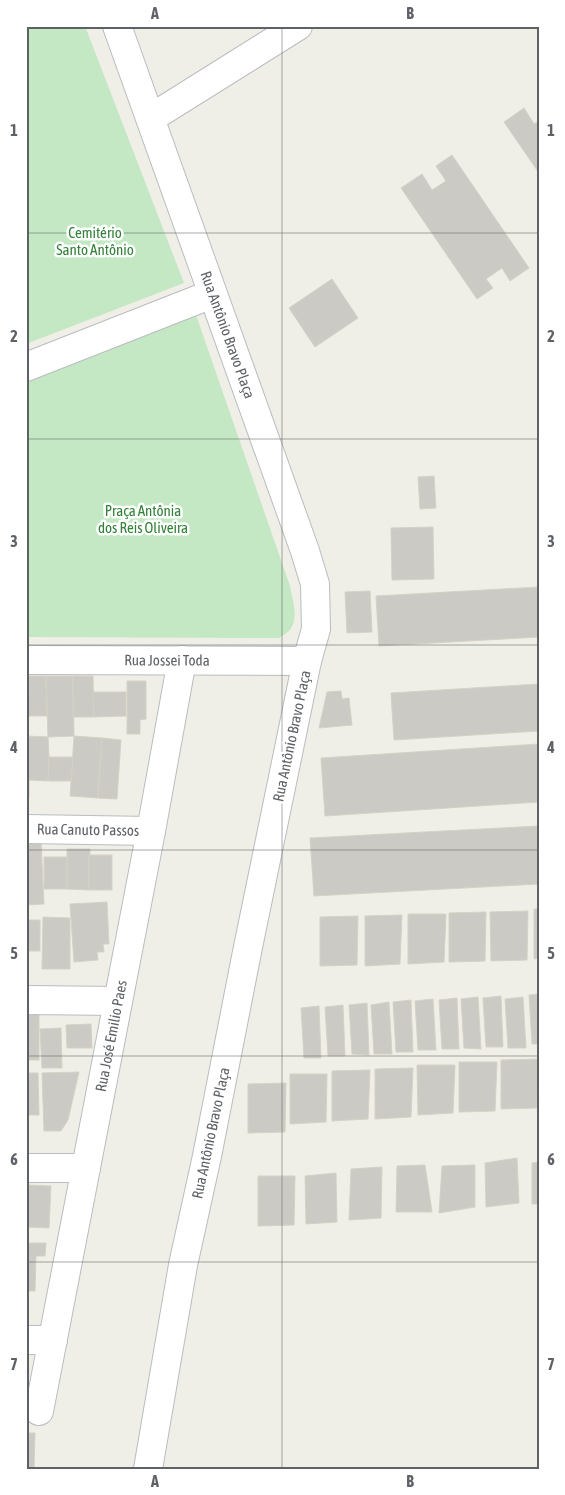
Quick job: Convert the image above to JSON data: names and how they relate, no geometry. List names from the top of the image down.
{
  "streets": {
    "street": [
      "Rua Antônio Bravo Plaça",
      "Rua Jossei Toda",
      "Rua Canuto Passos",
      "Rua José Emilio Paes"
    ]
  },
  "crossings": [
    ["Rua Antônio Bravo Plaça", "Rua Jossei Toda"],
    ["Rua Jossei Toda", "Rua José Emilio Paes"],
    ["Rua Canuto Passos", "Rua José Emilio Paes"]
  ],
  "parks": ["Cemitério Santo Antônio", "Praça Antônia dos Reis Oliveira"],
  "grid": {
    "columns": ["A", "B"],
    "rows": [
      "1",
      "2",
      "3",
      "4",
      "5",
      "6",
      "7"
    ]
  }
}
